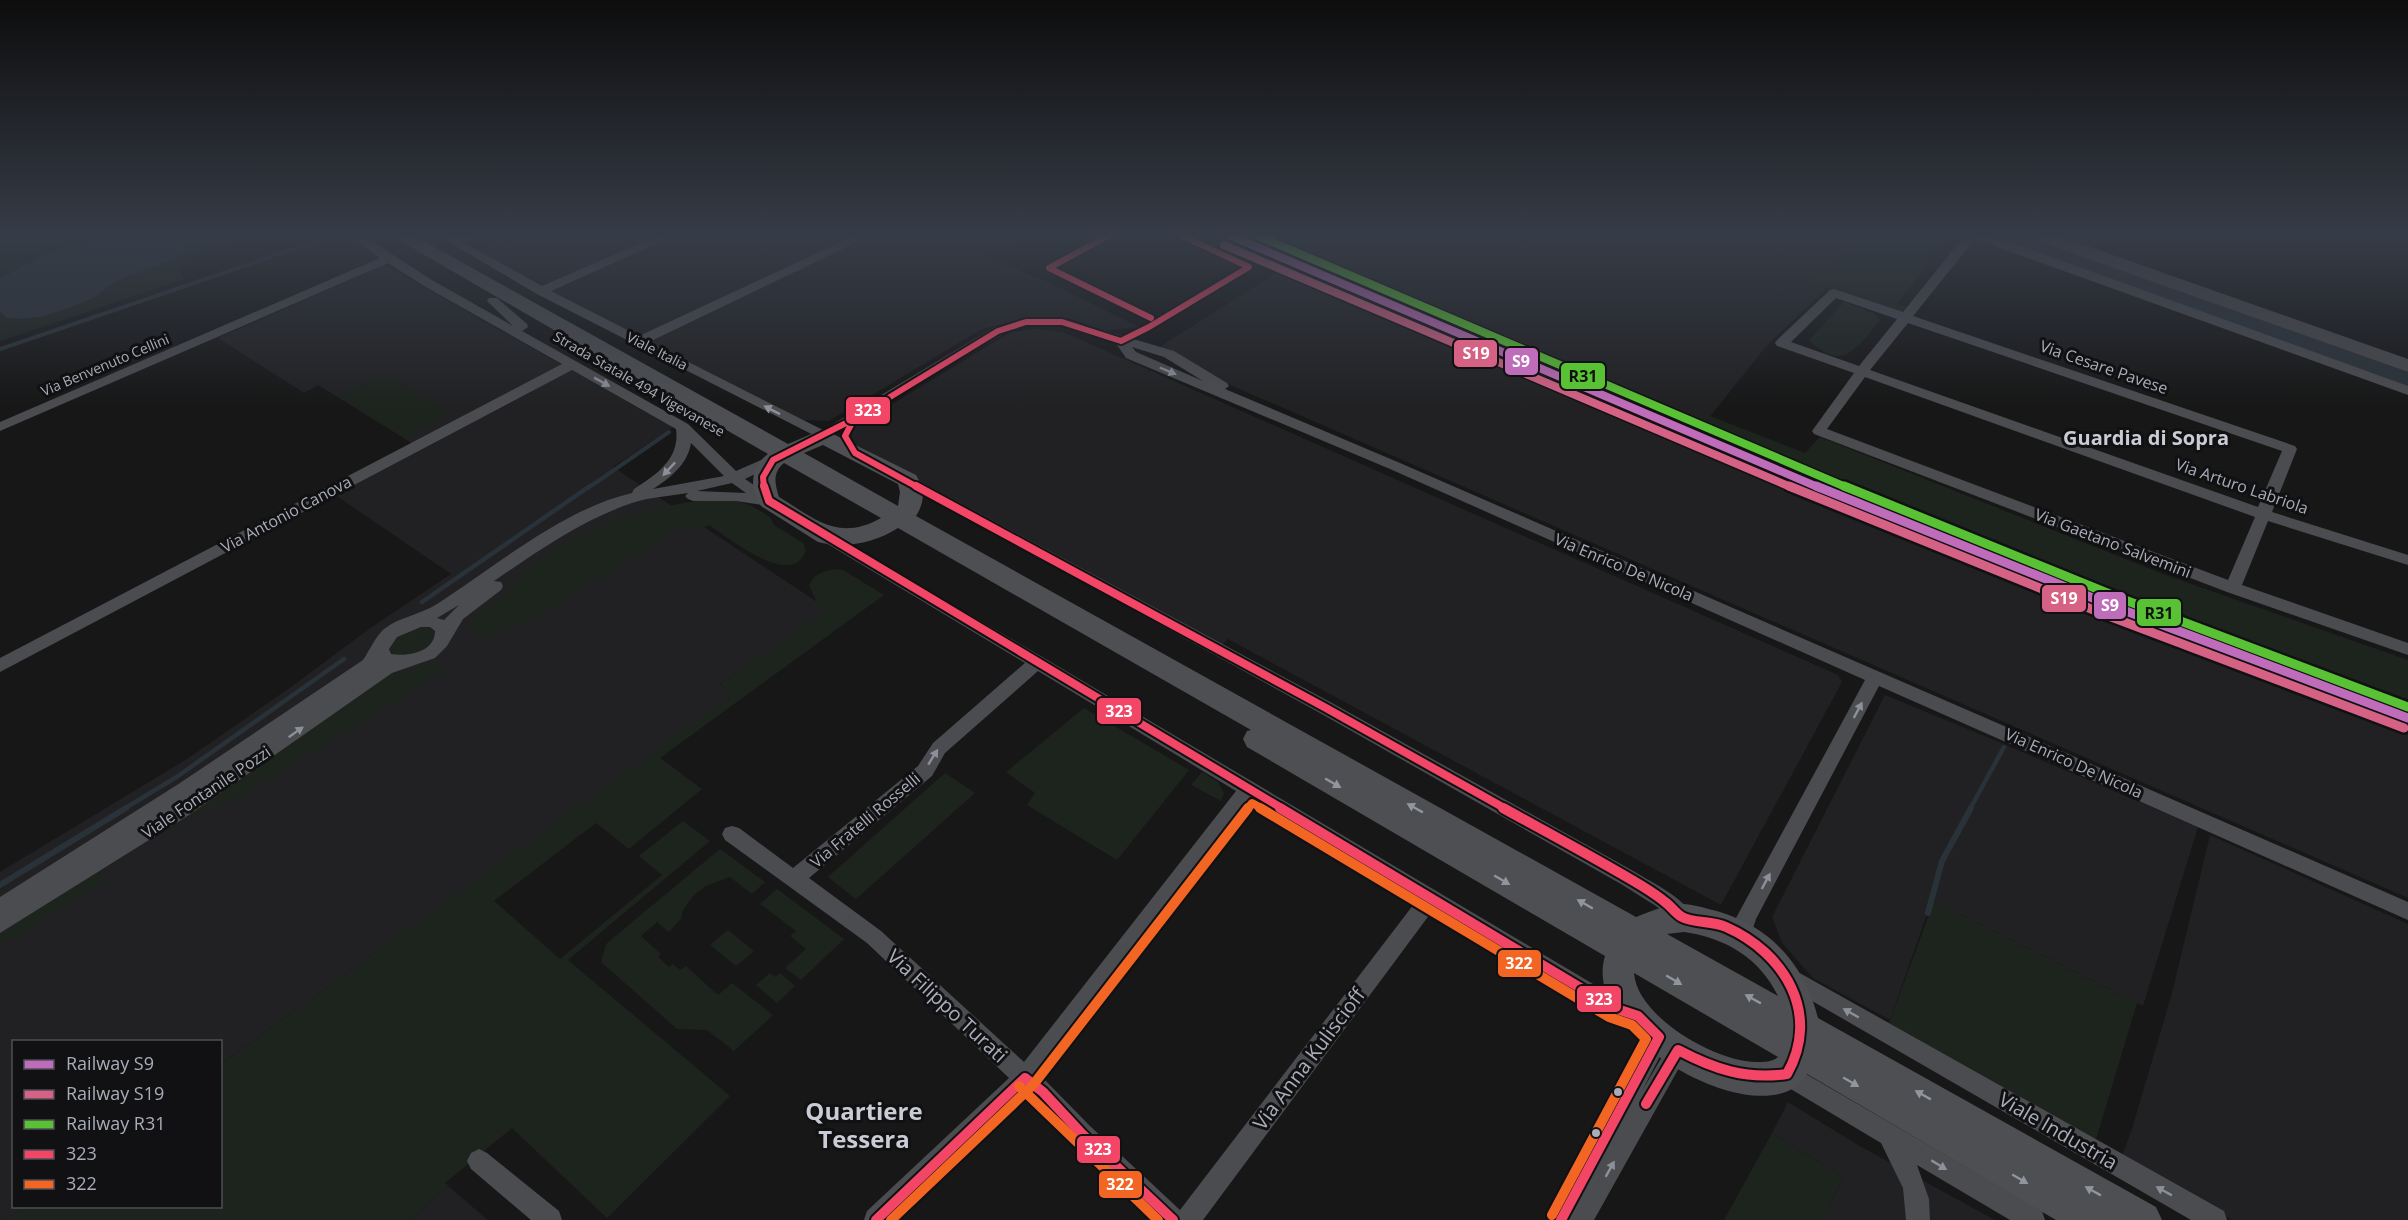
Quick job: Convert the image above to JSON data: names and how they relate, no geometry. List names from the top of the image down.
{
  "streets": {
    "main road": ["Strada Statale 494 Vigevanese"],
    "street": [
      "Viale Italia",
      "Via Benvenuto Cellini",
      "Via Cesare Pavese",
      "Via Arturo Labriola",
      "Via Antonio Canova",
      "Via Gaetano Salvemini",
      "Via Enrico De Nicola",
      "Viale Fontanile Pozzi",
      "Via Fratelli Rosselli",
      "Via Filippo Turati",
      "Via Anna Kuliscioff",
      "Viale Industria"
    ]
  },
  "crossings": [
    ["Viale Italia", "Via Enrico De Nicola"],
    ["Via Cesare Pavese", "Via Arturo Labriola"],
    ["Via Cesare Pavese", "Via Gaetano Salvemini"],
    ["Via Arturo Labriola", "Via Gaetano Salvemini"],
    ["Via Fratelli Rosselli", "Via Filippo Turati"]
  ],
  "one_way": ["Via Fratelli Rosselli"],
  "districts": ["Guardia di Sopra", "Quartiere Tessera"],
  "lines": [
    "rail line S9",
    "rail line S19",
    "rail line R31",
    "transit line 323",
    "transit line 322"
  ],
  "legend": [
    "Railway S9",
    "Railway S19",
    "Railway R31",
    "323",
    "322"
  ]
}
